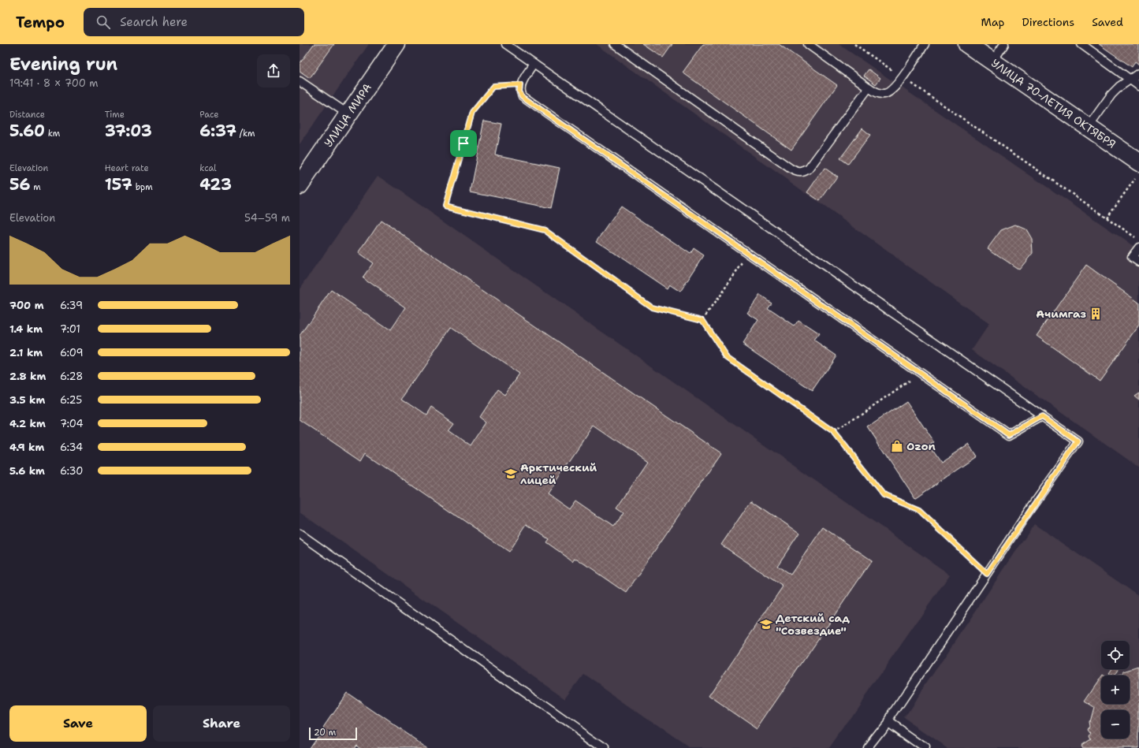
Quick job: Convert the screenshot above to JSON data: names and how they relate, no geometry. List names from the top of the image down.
{
  "streets": {
    "main road": ["УЛИЦА 70-ЛЕТИЯ ОКТЯБРЯ", "УЛИЦА МИРА"]
  },
  "places": {
    "building": ["Ачимгаз"],
    "shop": ["Ozon"],
    "school or university": ["Арктический лицей", "Детский сад \"Созвездие\""]
  },
  "scale_bar": "20 m",
  "page": {
    "header": "Tempo",
    "search": "Search here",
    "nav": ["Map", "Directions", "Saved"],
    "heading": ["Evening run", "19:41 · 8 × 700 m"],
    "stats": [
      ["Distance", "5.60 km"],
      ["Time", "37:03"],
      ["Pace", "6:37 /km"],
      ["Elevation", "56 m"],
      ["Heart rate", "157 bpm"],
      ["kcal", "423"]
    ],
    "chart": ["Elevation", "54–59 m"],
    "list": [
      {
        "name": "700 m",
        "note": "6:39"
      },
      {
        "name": "1.4 km",
        "note": "7:01"
      },
      {
        "name": "2.1 km",
        "note": "6:09"
      },
      {
        "name": "2.8 km",
        "note": "6:28"
      },
      {
        "name": "3.5 km",
        "note": "6:25"
      },
      {
        "name": "4.2 km",
        "note": "7:04"
      },
      {
        "name": "4.9 km",
        "note": "6:34"
      },
      {
        "name": "5.6 km",
        "note": "6:30"
      }
    ],
    "map_buttons": ["+", "−"],
    "buttons": ["Save", "Share"],
    "scale": "20 m"
  }
}
